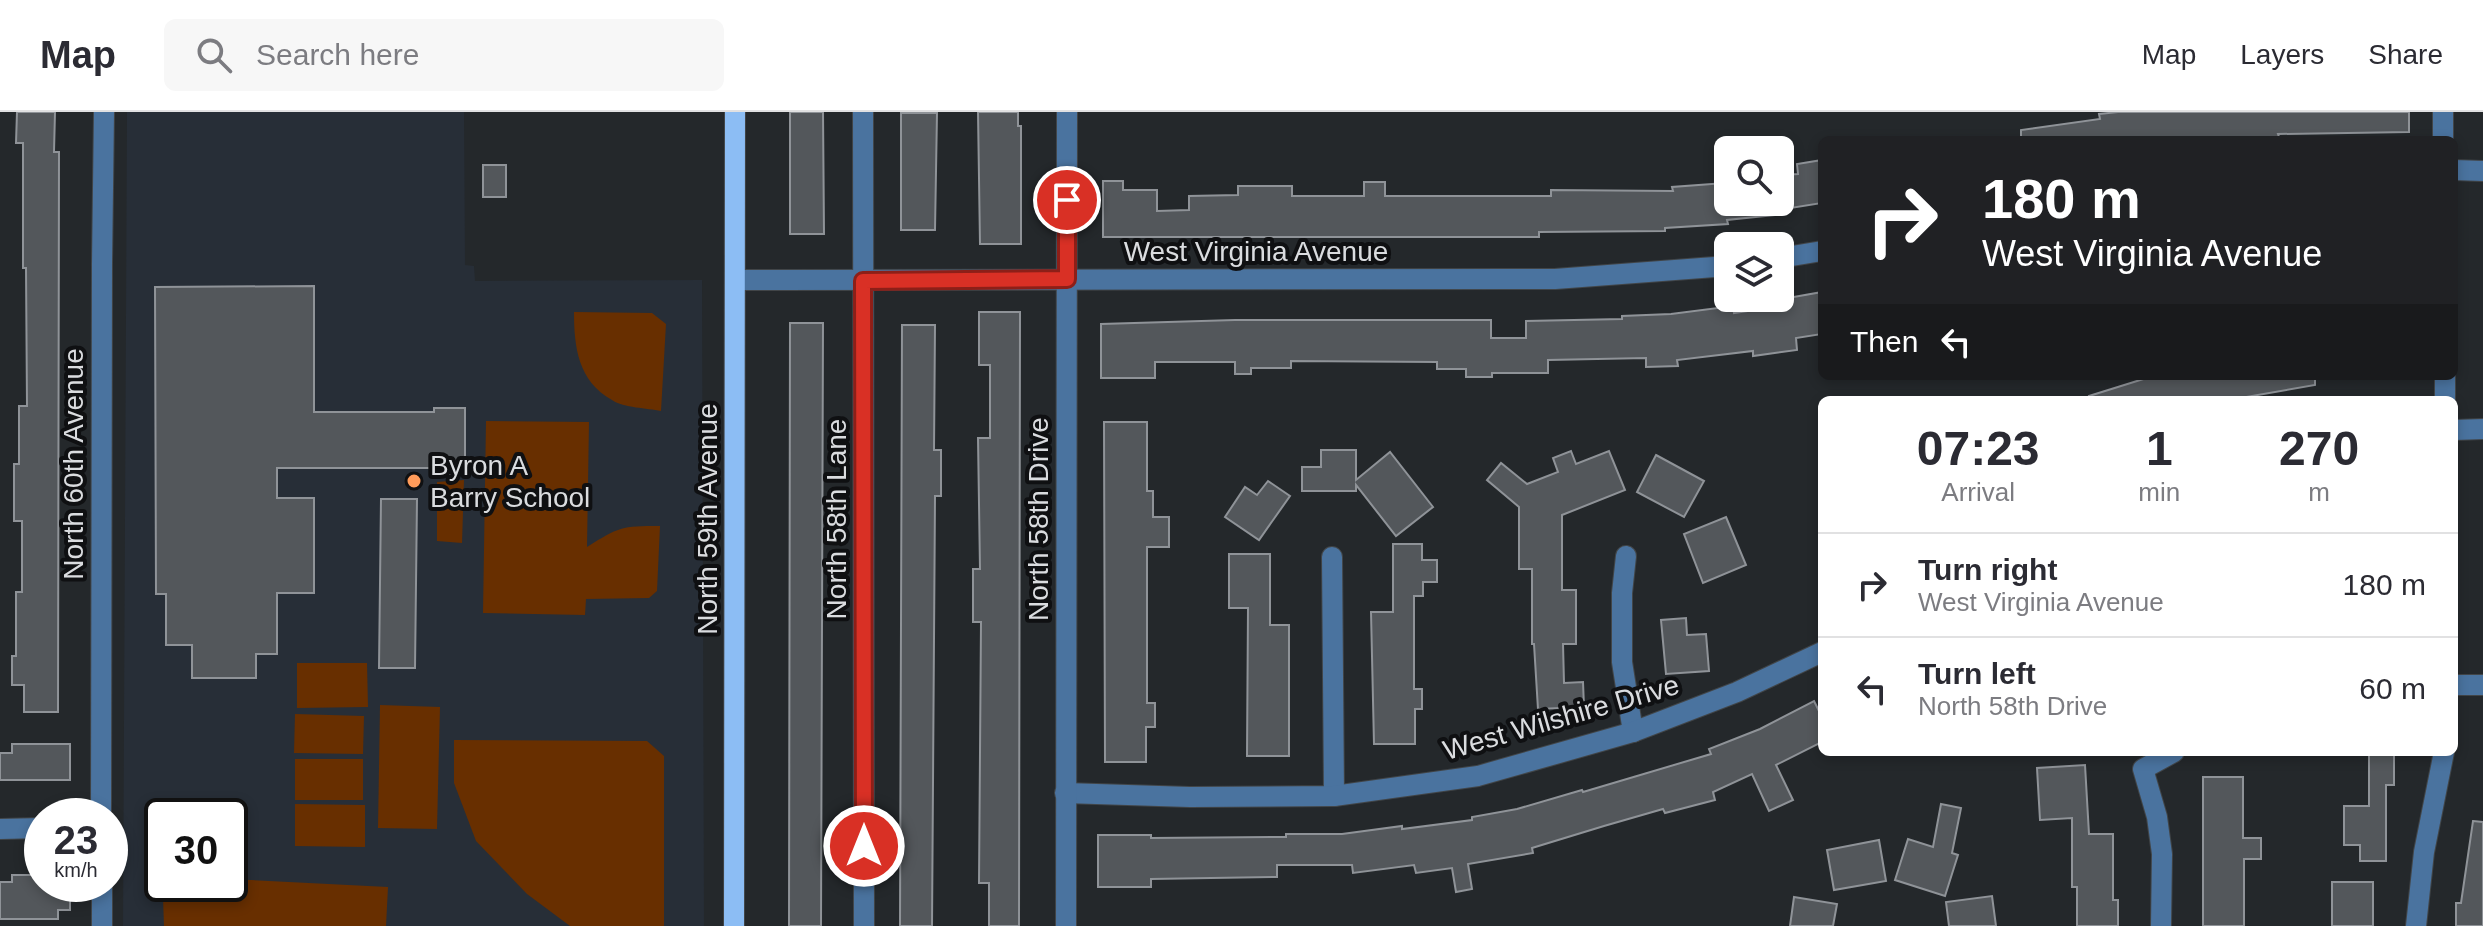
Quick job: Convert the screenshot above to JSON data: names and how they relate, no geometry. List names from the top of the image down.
{
  "streets": {
    "main road": ["North 59th Avenue"],
    "street": [
      "West Virginia Avenue",
      "North 60th Avenue",
      "North 58th Lane",
      "North 58th Drive",
      "West Wilshire Drive"
    ]
  },
  "crossings": [
    ["West Virginia Avenue", "North 59th Avenue"],
    ["West Virginia Avenue", "North 58th Lane"],
    ["West Virginia Avenue", "North 58th Drive"],
    ["North 58th Drive", "West Wilshire Drive"]
  ],
  "places": ["Byron A Barry School"],
  "page": {
    "header": "Map",
    "search": "Search here",
    "nav": ["Map", "Layers", "Share"],
    "turn": ["180 m", "West Virginia Avenue"],
    "then": "Then",
    "eta": [
      "07:23",
      "Arrival",
      "1",
      "min",
      "270",
      "m"
    ],
    "list": [
      {
        "name": "Turn right",
        "note": "West Virginia Avenue",
        "value": "180 m"
      },
      {
        "name": "Turn left",
        "note": "North 58th Drive",
        "value": "60 m"
      }
    ],
    "speed": "23 km/h",
    "limit": "30"
  }
}
